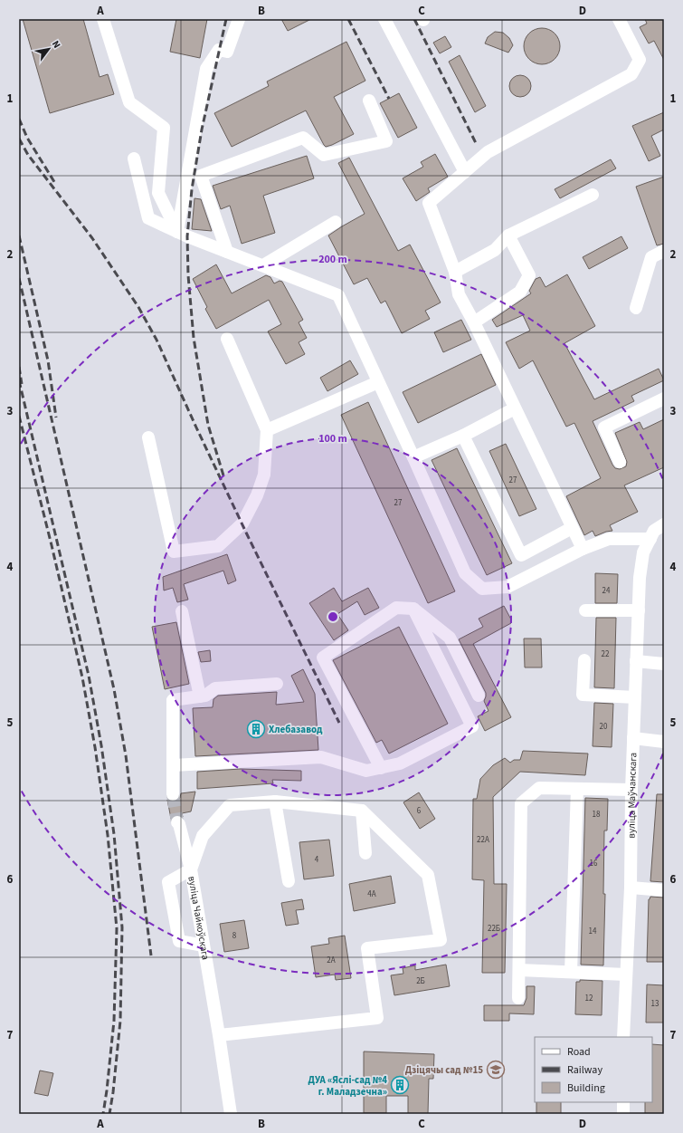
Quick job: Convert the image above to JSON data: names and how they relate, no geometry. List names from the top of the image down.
{
  "streets": {
    "street": ["вуліца Маўчанскага", "вуліца Чайкоўскага"]
  },
  "places": {
    "building": ["Хлебазавод", "ДУА «Яслі-сад №4 г. Маладзечна»"],
    "school or university": ["Дзіцячы сад №15"]
  },
  "house_numbers": [
    "27",
    "27",
    "24",
    "22",
    "20",
    "6",
    "18",
    "22А",
    "4",
    "16",
    "4А",
    "22Б",
    "14",
    "8",
    "2А",
    "2Б",
    "12",
    "13"
  ],
  "legend": ["Road", "Railway", "Building"],
  "north": "top right",
  "grid": {
    "columns": [
      "A",
      "B",
      "C",
      "D"
    ],
    "rows": [
      "1",
      "2",
      "3",
      "4",
      "5",
      "6",
      "7"
    ]
  },
  "rings": ["200 m", "100 m"]
}
